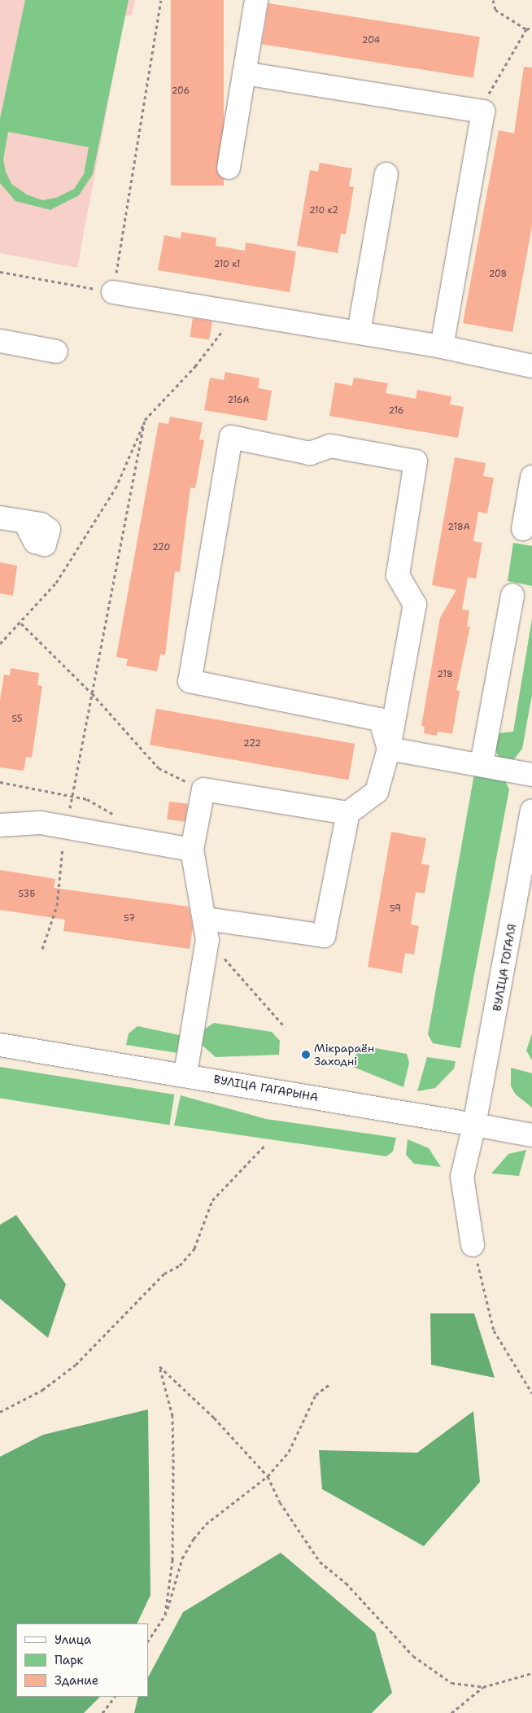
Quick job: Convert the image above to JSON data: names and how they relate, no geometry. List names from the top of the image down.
{
  "streets": {
    "main road": ["ВУЛІЦА ГОГАЛЯ", "ВУЛІЦА ГАГАРЫНА"]
  },
  "crossings": [
    ["ВУЛІЦА ГОГАЛЯ", "ВУЛІЦА ГАГАРЫНА"]
  ],
  "places": ["Мікрараён Заходні"],
  "house_numbers": [
    "204",
    "206",
    "210 к2",
    "210 к1",
    "208",
    "216А",
    "216",
    "218А",
    "220",
    "218",
    "55",
    "222",
    "53Б",
    "59",
    "57"
  ],
  "legend": ["Улица", "Парк", "Здание"]
}
